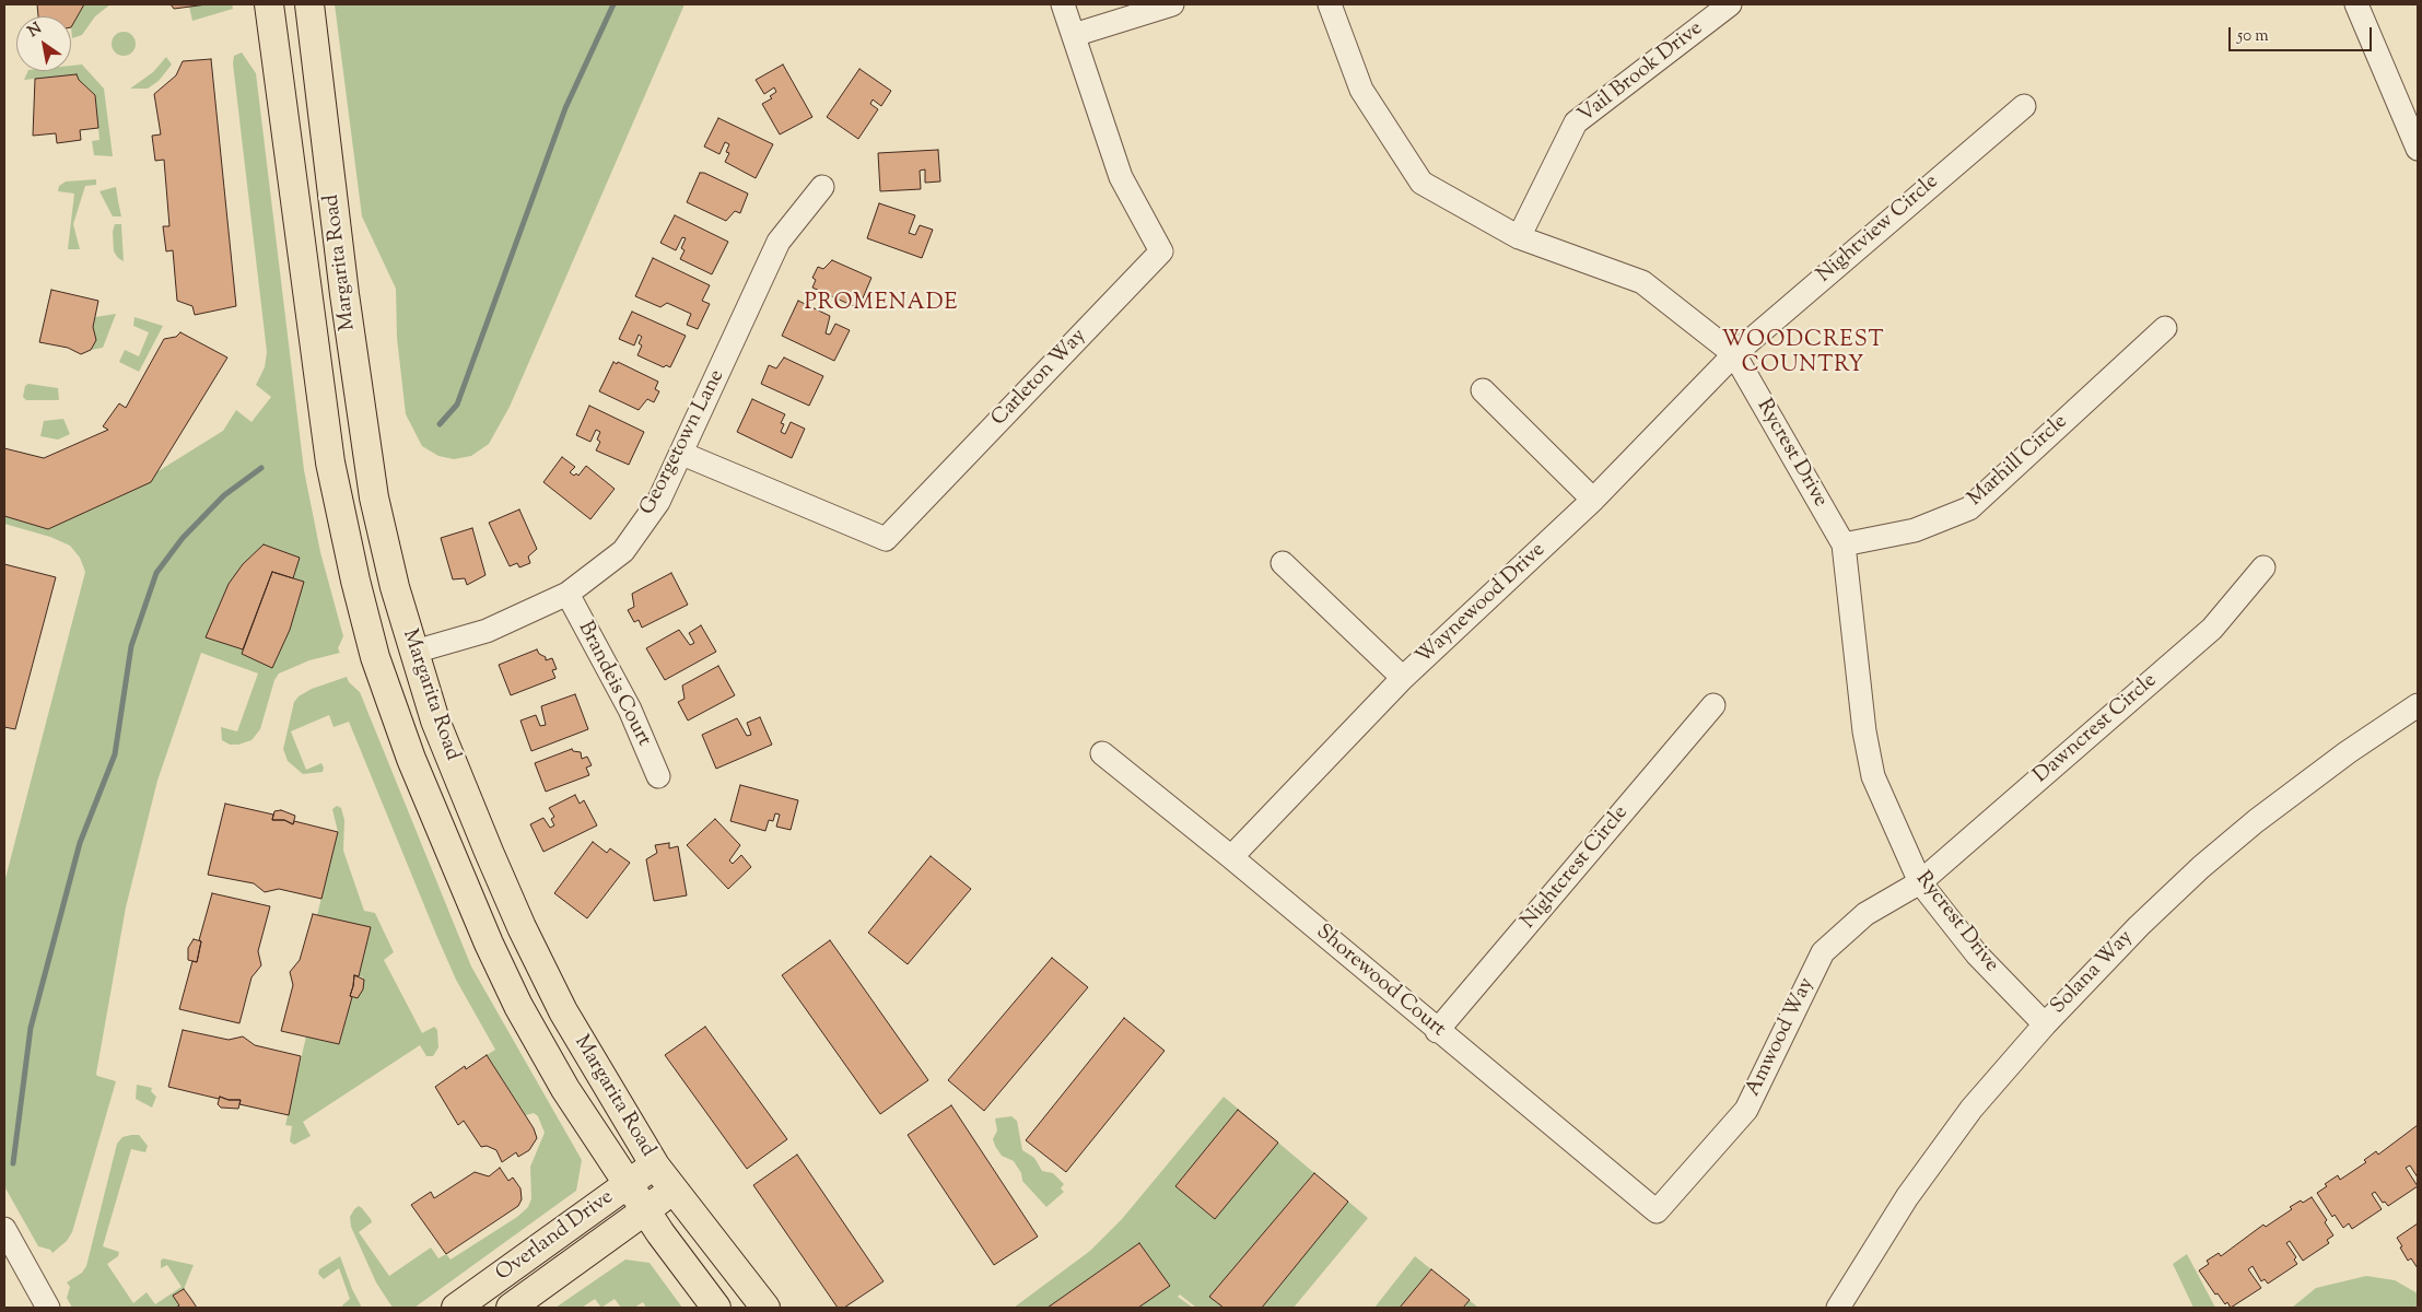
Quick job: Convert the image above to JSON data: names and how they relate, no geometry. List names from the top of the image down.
{
  "streets": {
    "main road": ["Margarita Road", "Overland Drive"],
    "street": [
      "Vail Brook Drive",
      "Nightview Circle",
      "Carleton Way",
      "Georgetown Lane",
      "Rycrest Drive",
      "Marhill Circle",
      "Waynewood Drive",
      "Brandeis Court",
      "Dawncrest Circle",
      "Nightcrest Circle",
      "Solana Way",
      "Shorewood Court",
      "Amwood Way"
    ]
  },
  "crossings": [
    ["Vail Brook Drive", "Rycrest Drive"],
    ["Nightview Circle", "Rycrest Drive"],
    ["Nightview Circle", "Waynewood Drive"],
    ["Margarita Road", "Georgetown Lane"],
    ["Margarita Road", "Overland Drive"],
    ["Carleton Way", "Georgetown Lane"],
    ["Georgetown Lane", "Brandeis Court"],
    ["Rycrest Drive", "Marhill Circle"],
    ["Rycrest Drive", "Waynewood Drive"],
    ["Rycrest Drive", "Dawncrest Circle"],
    ["Rycrest Drive", "Solana Way"],
    ["Rycrest Drive", "Amwood Way"],
    ["Waynewood Drive", "Shorewood Court"],
    ["Dawncrest Circle", "Amwood Way"],
    ["Nightcrest Circle", "Shorewood Court"],
    ["Shorewood Court", "Amwood Way"]
  ],
  "districts": ["PROMENADE", "WOODCREST COUNTRY"],
  "scale_bar": "50 m",
  "north": "top left"
}
